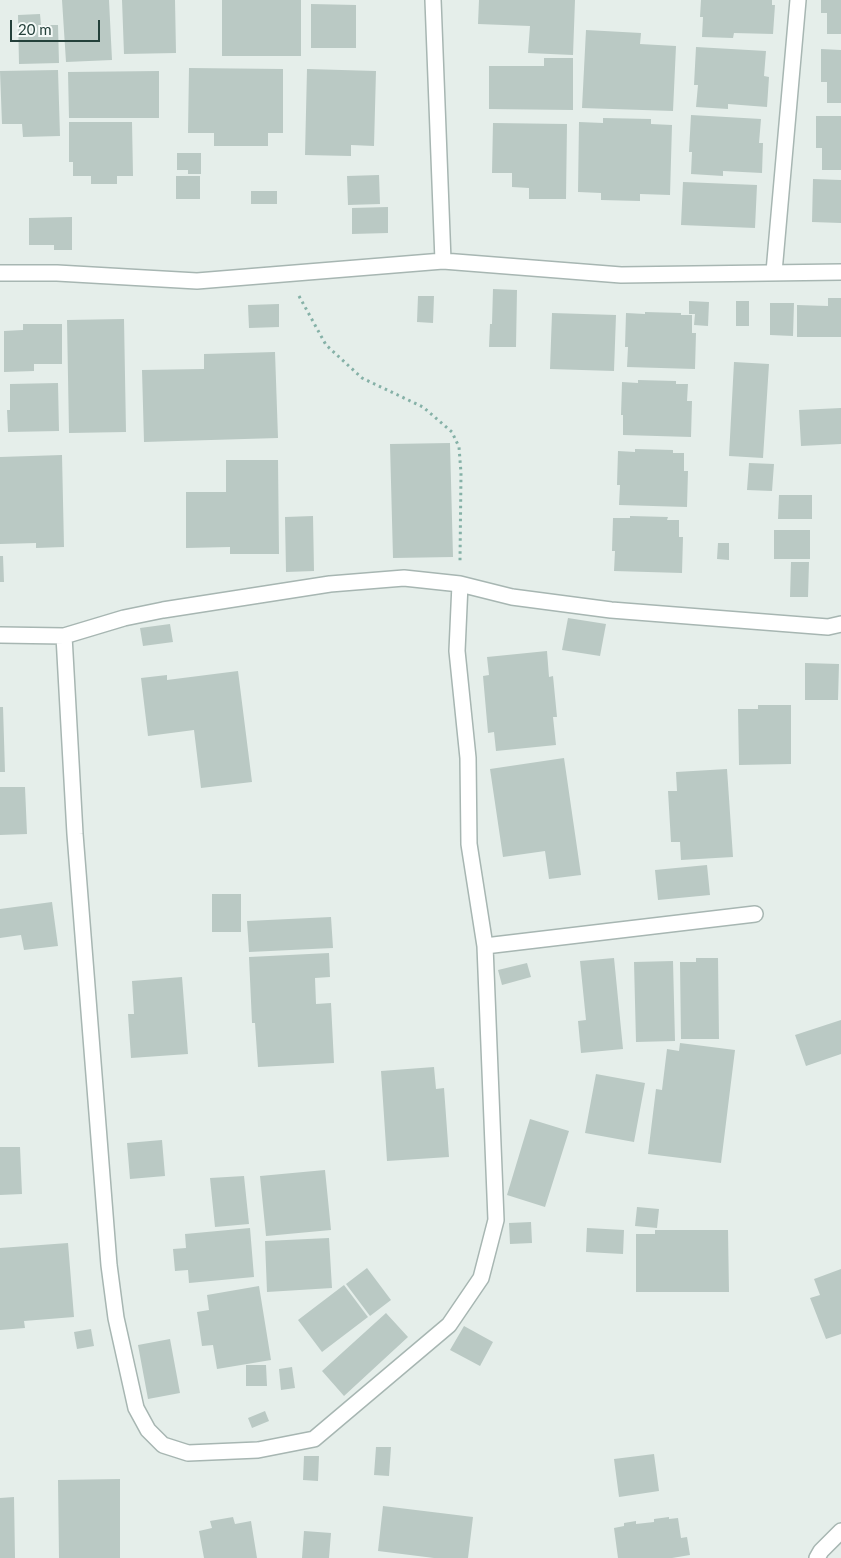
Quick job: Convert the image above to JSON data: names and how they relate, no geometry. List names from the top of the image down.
{
  "scale_bar": "20 m"
}
